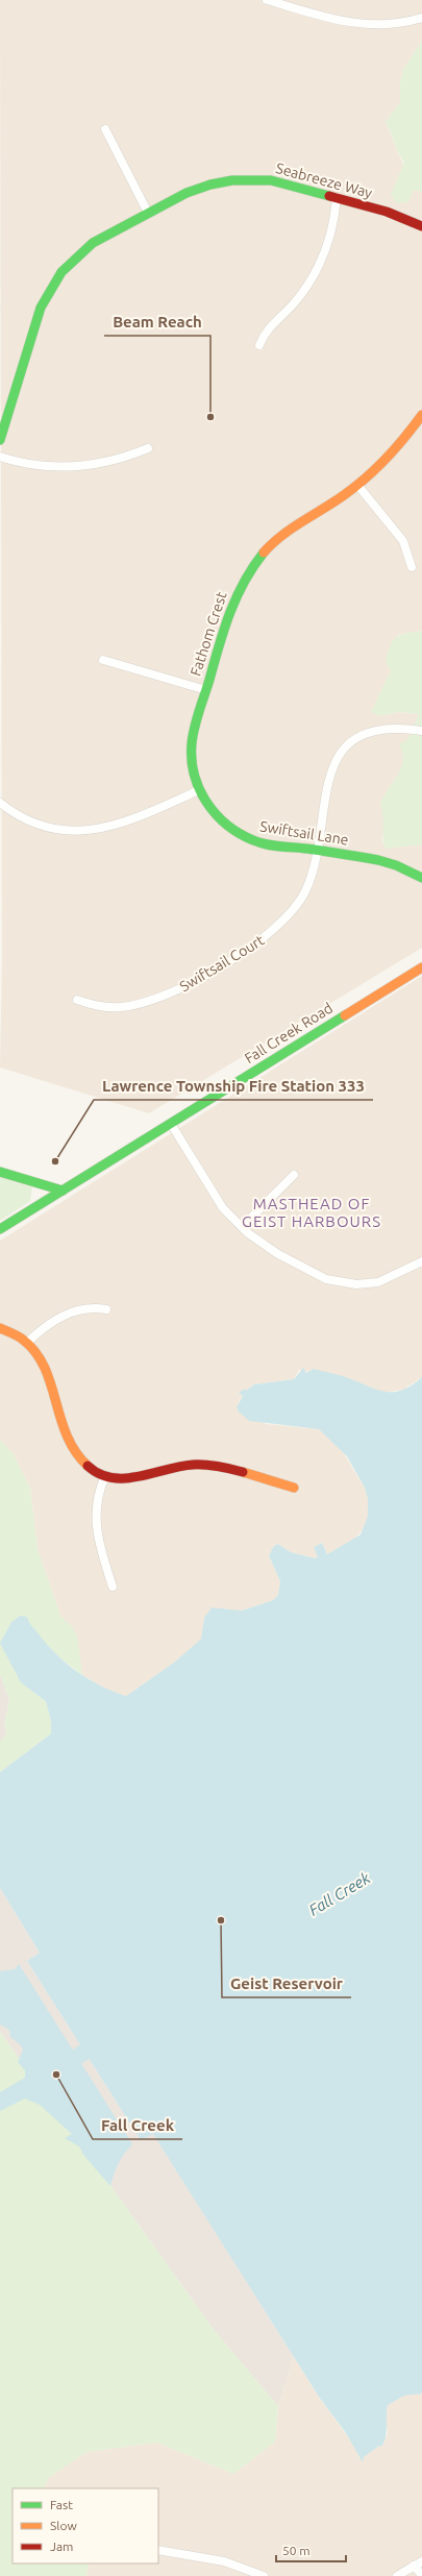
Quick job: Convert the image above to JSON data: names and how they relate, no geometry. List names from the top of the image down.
{
  "streets": {
    "street": [
      "Seabreeze Way",
      "Fathom Crest",
      "Swiftsail Lane",
      "Swiftsail Court",
      "Fall Creek Road"
    ]
  },
  "crossings": [
    ["Fathom Crest", "Swiftsail Lane"],
    ["Swiftsail Lane", "Swiftsail Court"]
  ],
  "districts": ["MASTHEAD OF GEIST HARBOURS"],
  "water": ["Fall Creek"],
  "places": [
    "Beam Reach",
    "Lawrence Township Fire Station 333",
    "Geist Reservoir",
    "Fall Creek"
  ],
  "legend": ["Fast", "Slow", "Jam"],
  "scale_bar": "50 m"
}
